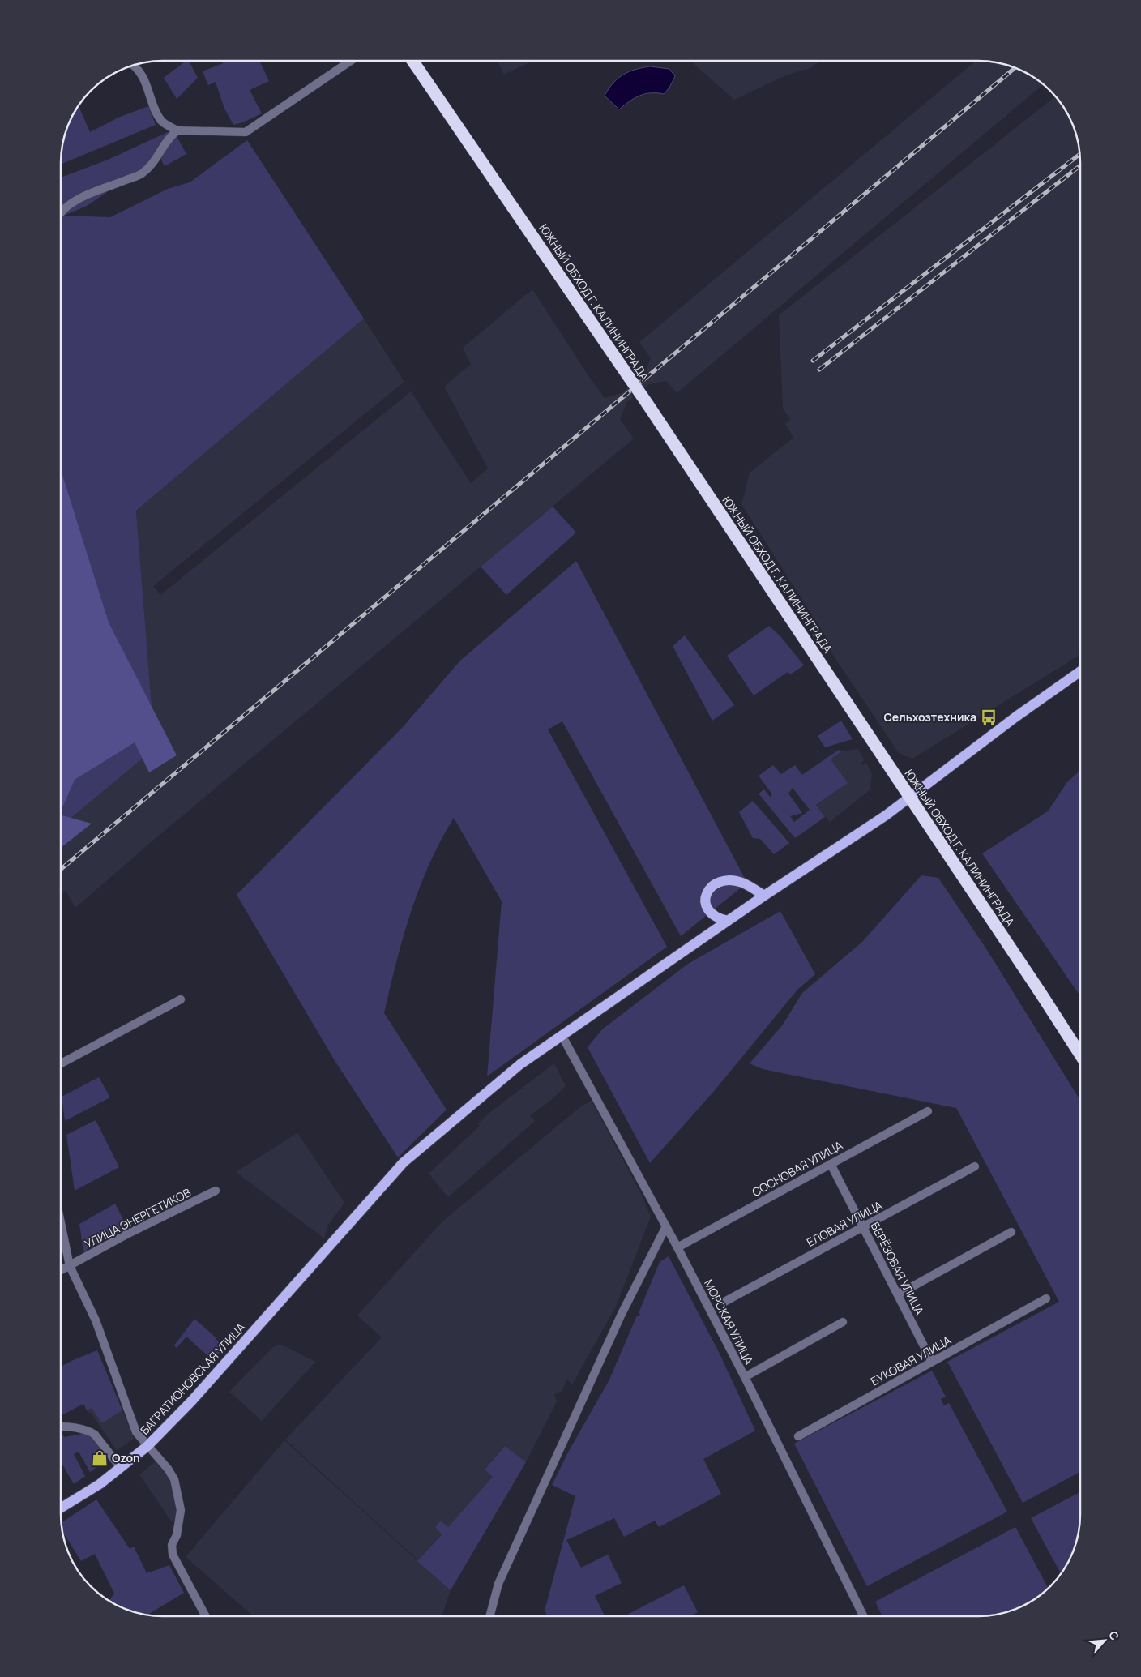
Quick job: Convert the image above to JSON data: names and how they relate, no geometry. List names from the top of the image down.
{
  "streets": {
    "highway": ["ЮЖНЫЙ ОБХОД Г. КАЛИНИНГРАДА"],
    "main road": ["БАГРАТИОНОВСКАЯ УЛИЦА"],
    "street": [
      "СОСНОВАЯ УЛИЦА",
      "УЛИЦА ЭНЕРГЕТИКОВ",
      "ЕЛОВАЯ УЛИЦА",
      "БЕРЁЗОВАЯ УЛИЦА",
      "МОРСКАЯ УЛИЦА",
      "БУКОВАЯ УЛИЦА"
    ]
  },
  "crossings": [
    ["ЮЖНЫЙ ОБХОД Г. КАЛИНИНГРАДА", "БАГРАТИОНОВСКАЯ УЛИЦА"],
    ["СОСНОВАЯ УЛИЦА", "БЕРЁЗОВАЯ УЛИЦА"],
    ["СОСНОВАЯ УЛИЦА", "МОРСКАЯ УЛИЦА"],
    ["ЕЛОВАЯ УЛИЦА", "БЕРЁЗОВАЯ УЛИЦА"],
    ["БЕРЁЗОВАЯ УЛИЦА", "БУКОВАЯ УЛИЦА"],
    ["МОРСКАЯ УЛИЦА", "БАГРАТИОНОВСКАЯ УЛИЦА"]
  ],
  "places": {
    "bus stop": ["Сельхозтехника"],
    "shop": ["Ozon"]
  },
  "north": "top right"
}
